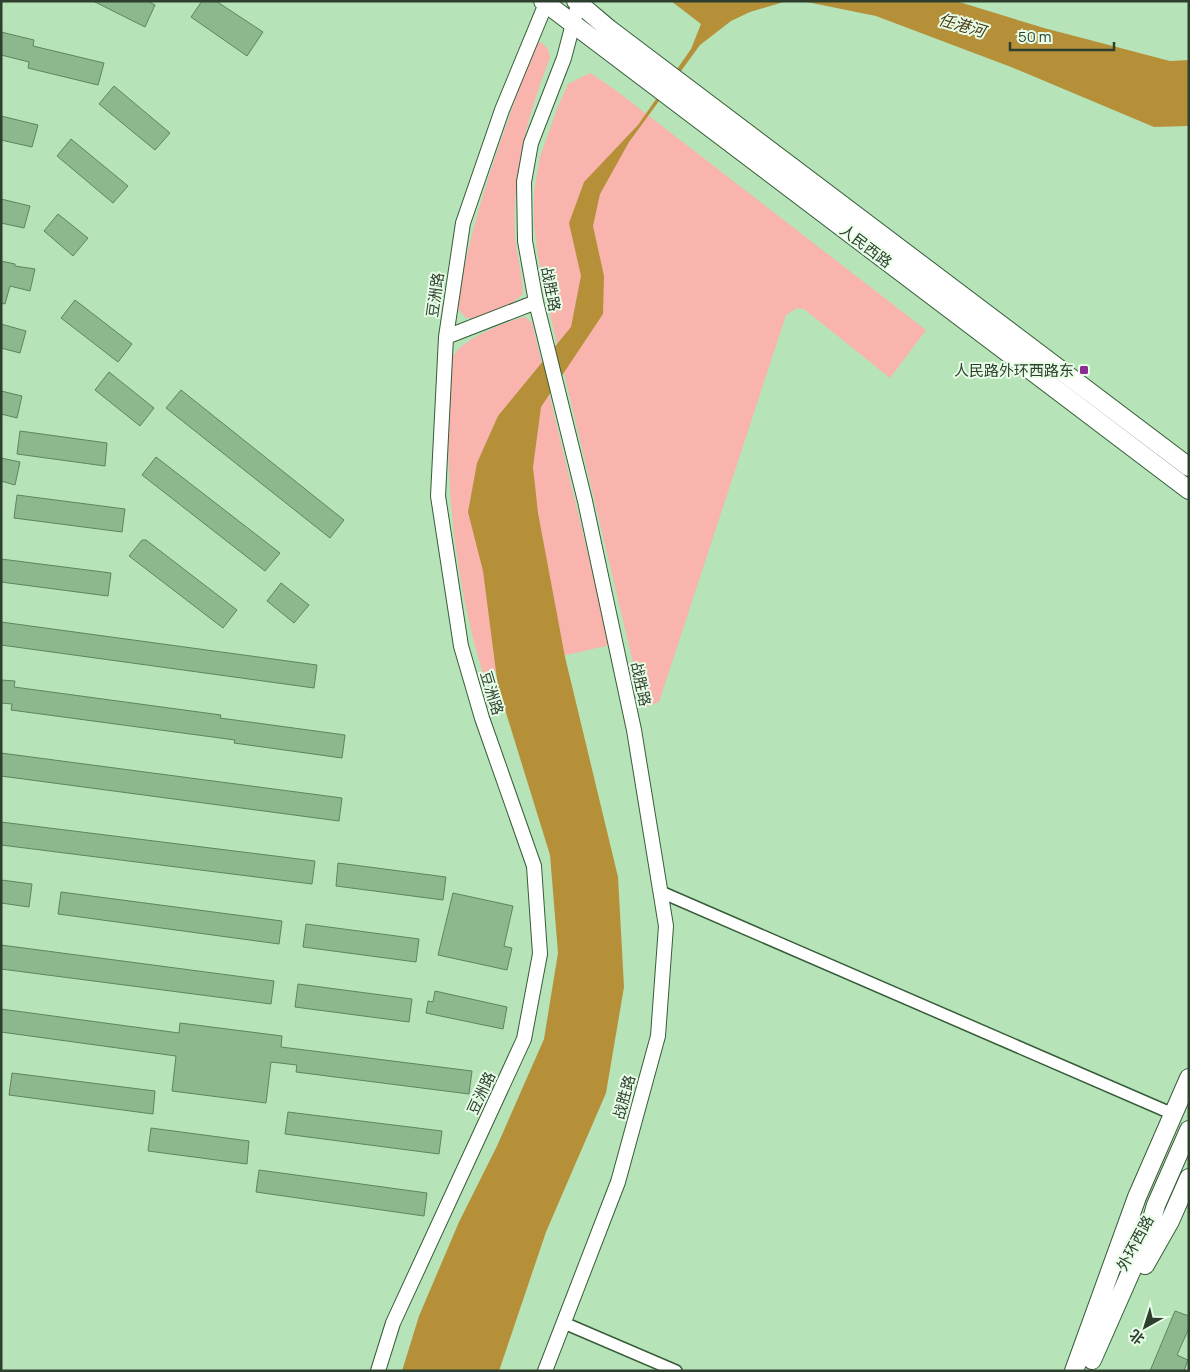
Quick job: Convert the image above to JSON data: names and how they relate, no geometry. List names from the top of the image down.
{
  "streets": {
    "main road": ["人民西路", "外环西路"],
    "street": ["战胜路", "豆洲路"]
  },
  "crossings": [
    ["人民西路", "战胜路"],
    ["人民西路", "豆洲路"]
  ],
  "water": ["任港河"],
  "places": {
    "transit": ["人民路外环西路东"]
  },
  "scale_bar": "50 m",
  "north": "bottom left"
}
